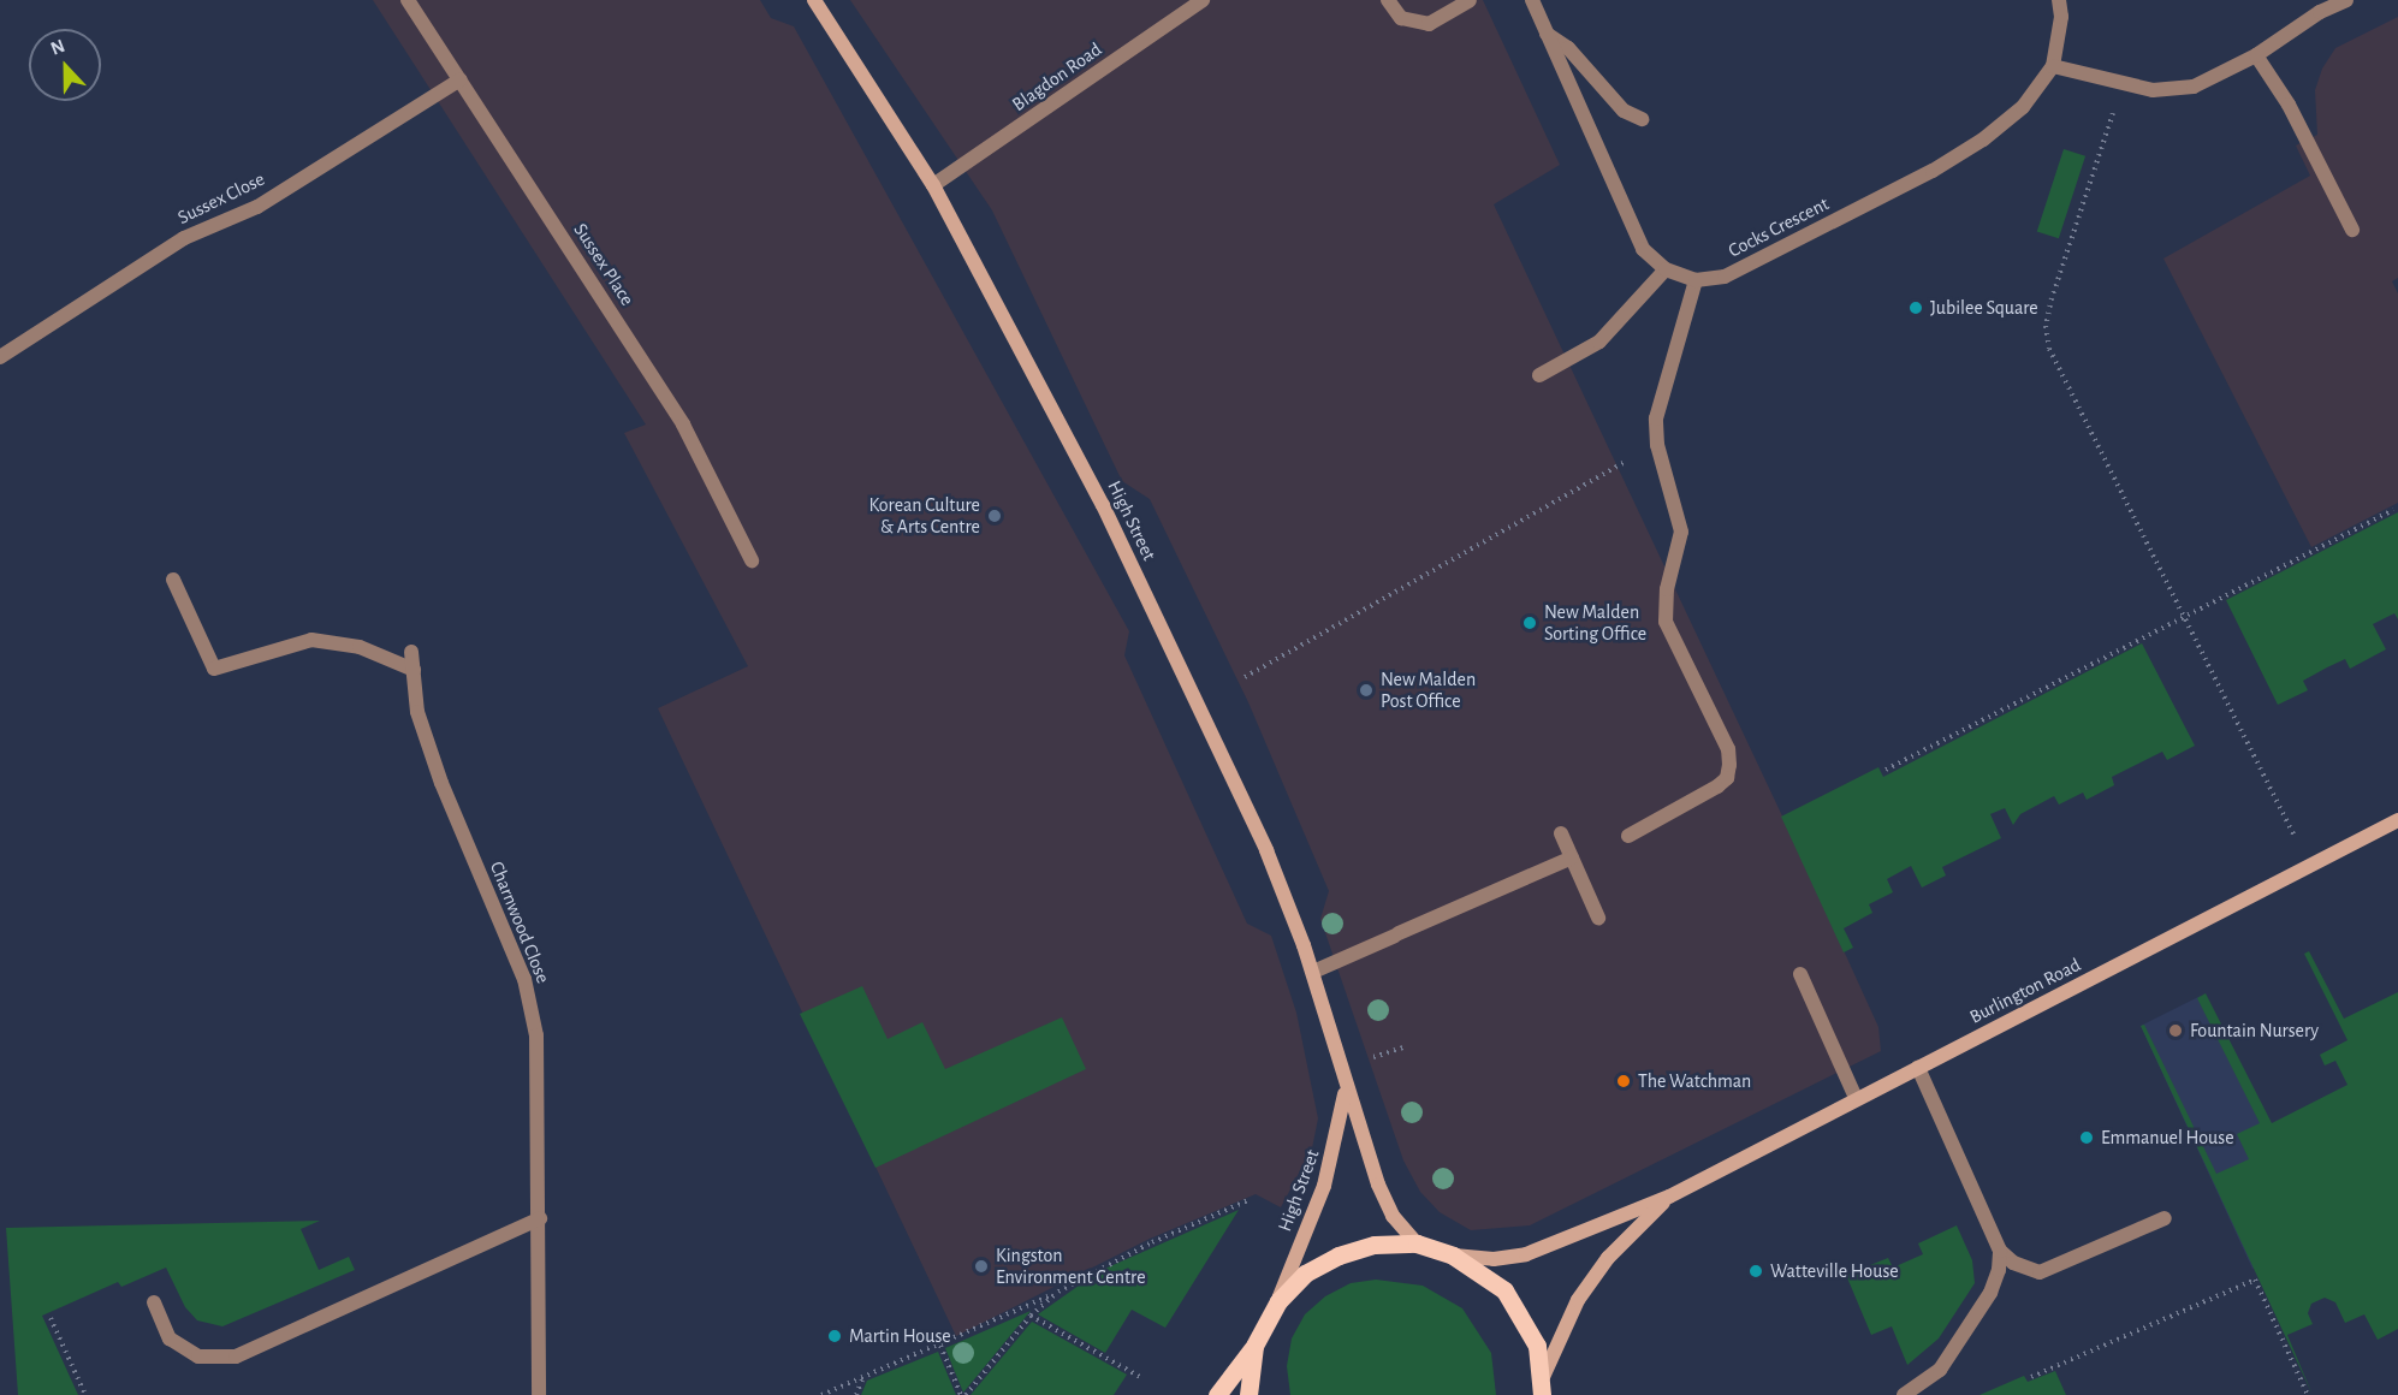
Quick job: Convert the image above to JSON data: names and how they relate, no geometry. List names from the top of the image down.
{
  "streets": {
    "main road": ["High Street", "Burlington Road"],
    "street": [
      "Blagdon Road",
      "Sussex Close",
      "Cocks Crescent",
      "Sussex Place",
      "Charnwood Close"
    ]
  },
  "crossings": [
    ["Blagdon Road", "High Street"],
    ["Sussex Close", "Sussex Place"]
  ],
  "places": [
    "Jubilee Square",
    "Korean Culture & Arts Centre",
    "New Malden Sorting Office",
    "New Malden Post Office",
    "Fountain Nursery",
    "The Watchman",
    "Emmanuel House",
    "Kingston Environment Centre",
    "Watteville House",
    "Martin House"
  ],
  "north": "top"
}
